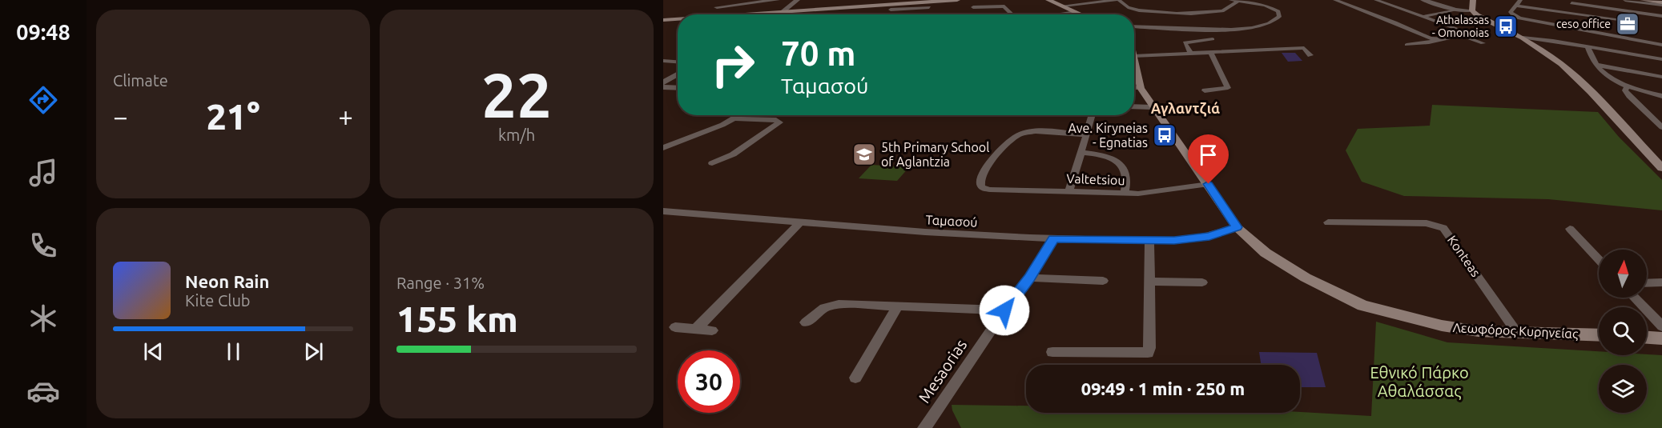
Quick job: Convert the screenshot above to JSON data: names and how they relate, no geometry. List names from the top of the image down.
{
  "streets": {
    "main road": ["Λεωφόρος Κυρηνείας"],
    "street": [
      "Valtetsiou",
      "Ταμασού",
      "Konteas",
      "Mesaorias"
    ]
  },
  "crossings": [
    ["Valtetsiou", "Λεωφόρος Κυρηνείας"],
    ["Ταμασού", "Λεωφόρος Κυρηνείας"],
    ["Ταμασού", "Mesaorias"],
    ["Konteas", "Λεωφόρος Κυρηνείας"]
  ],
  "districts": ["Αγλαντζιά"],
  "parks": ["Εθνικό Πάρκο Αθαλάσσας"],
  "places": {
    "office": ["ceso office"],
    "bus stop": ["Athalassas - Omonoias", "Ave. Kiryneias - Egnatias"],
    "school or university": ["5th Primary School of Aglantzia"]
  },
  "north": "top",
  "page": {
    "tabs": "09:48",
    "tile": [
      "Climate",
      ["22", "km/h"],
      ["Range · 31%", "155 km"]
    ],
    "turn": ["70 m", "Ταμασού"],
    "heat": ["−", "21°", "+"],
    "song": ["Neon Rain", "Kite Club"],
    "limit": "30",
    "trip": "09:49 · 1 min · 250 m"
  }
}
